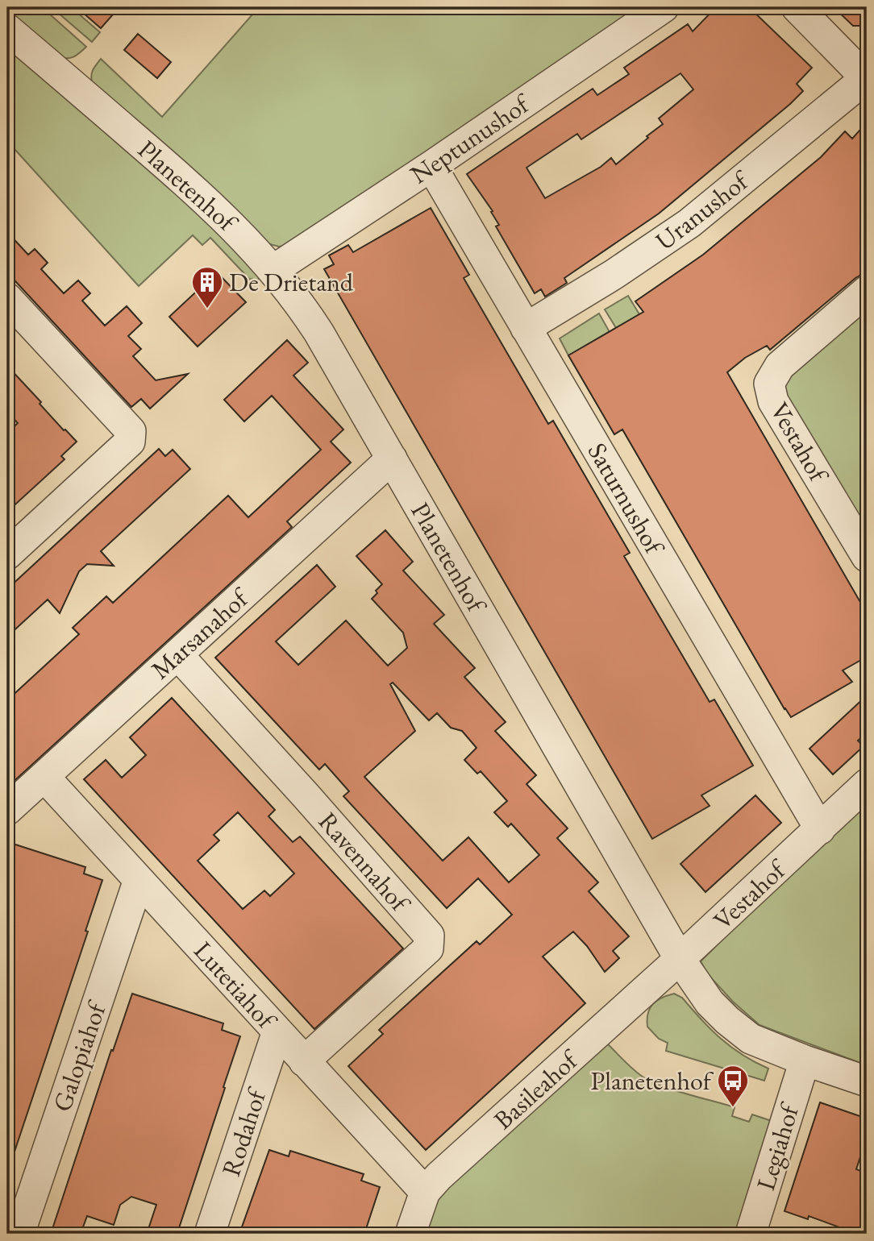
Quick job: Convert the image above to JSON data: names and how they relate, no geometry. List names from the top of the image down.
{
  "streets": {
    "street": [
      "Neptunushof",
      "Planetenhof",
      "Uranushof",
      "Vestahof",
      "Saturnushof",
      "Marsanahof",
      "Ravennahof",
      "Lutetiahof",
      "Galopiahof",
      "Basileahof",
      "Rodahof",
      "Legiahof"
    ]
  },
  "crossings": [
    ["Neptunushof", "Planetenhof"],
    ["Neptunushof", "Saturnushof"],
    ["Planetenhof", "Vestahof"],
    ["Planetenhof", "Marsanahof"],
    ["Planetenhof", "Basileahof"],
    ["Planetenhof", "Legiahof"],
    ["Uranushof", "Saturnushof"],
    ["Vestahof", "Saturnushof"],
    ["Vestahof", "Basileahof"],
    ["Marsanahof", "Ravennahof"],
    ["Marsanahof", "Lutetiahof"],
    ["Ravennahof", "Lutetiahof"],
    ["Lutetiahof", "Galopiahof"],
    ["Lutetiahof", "Basileahof"],
    ["Lutetiahof", "Rodahof"]
  ],
  "places": {
    "building": ["De Drietand"],
    "bus stop": ["Planetenhof"]
  }
}
